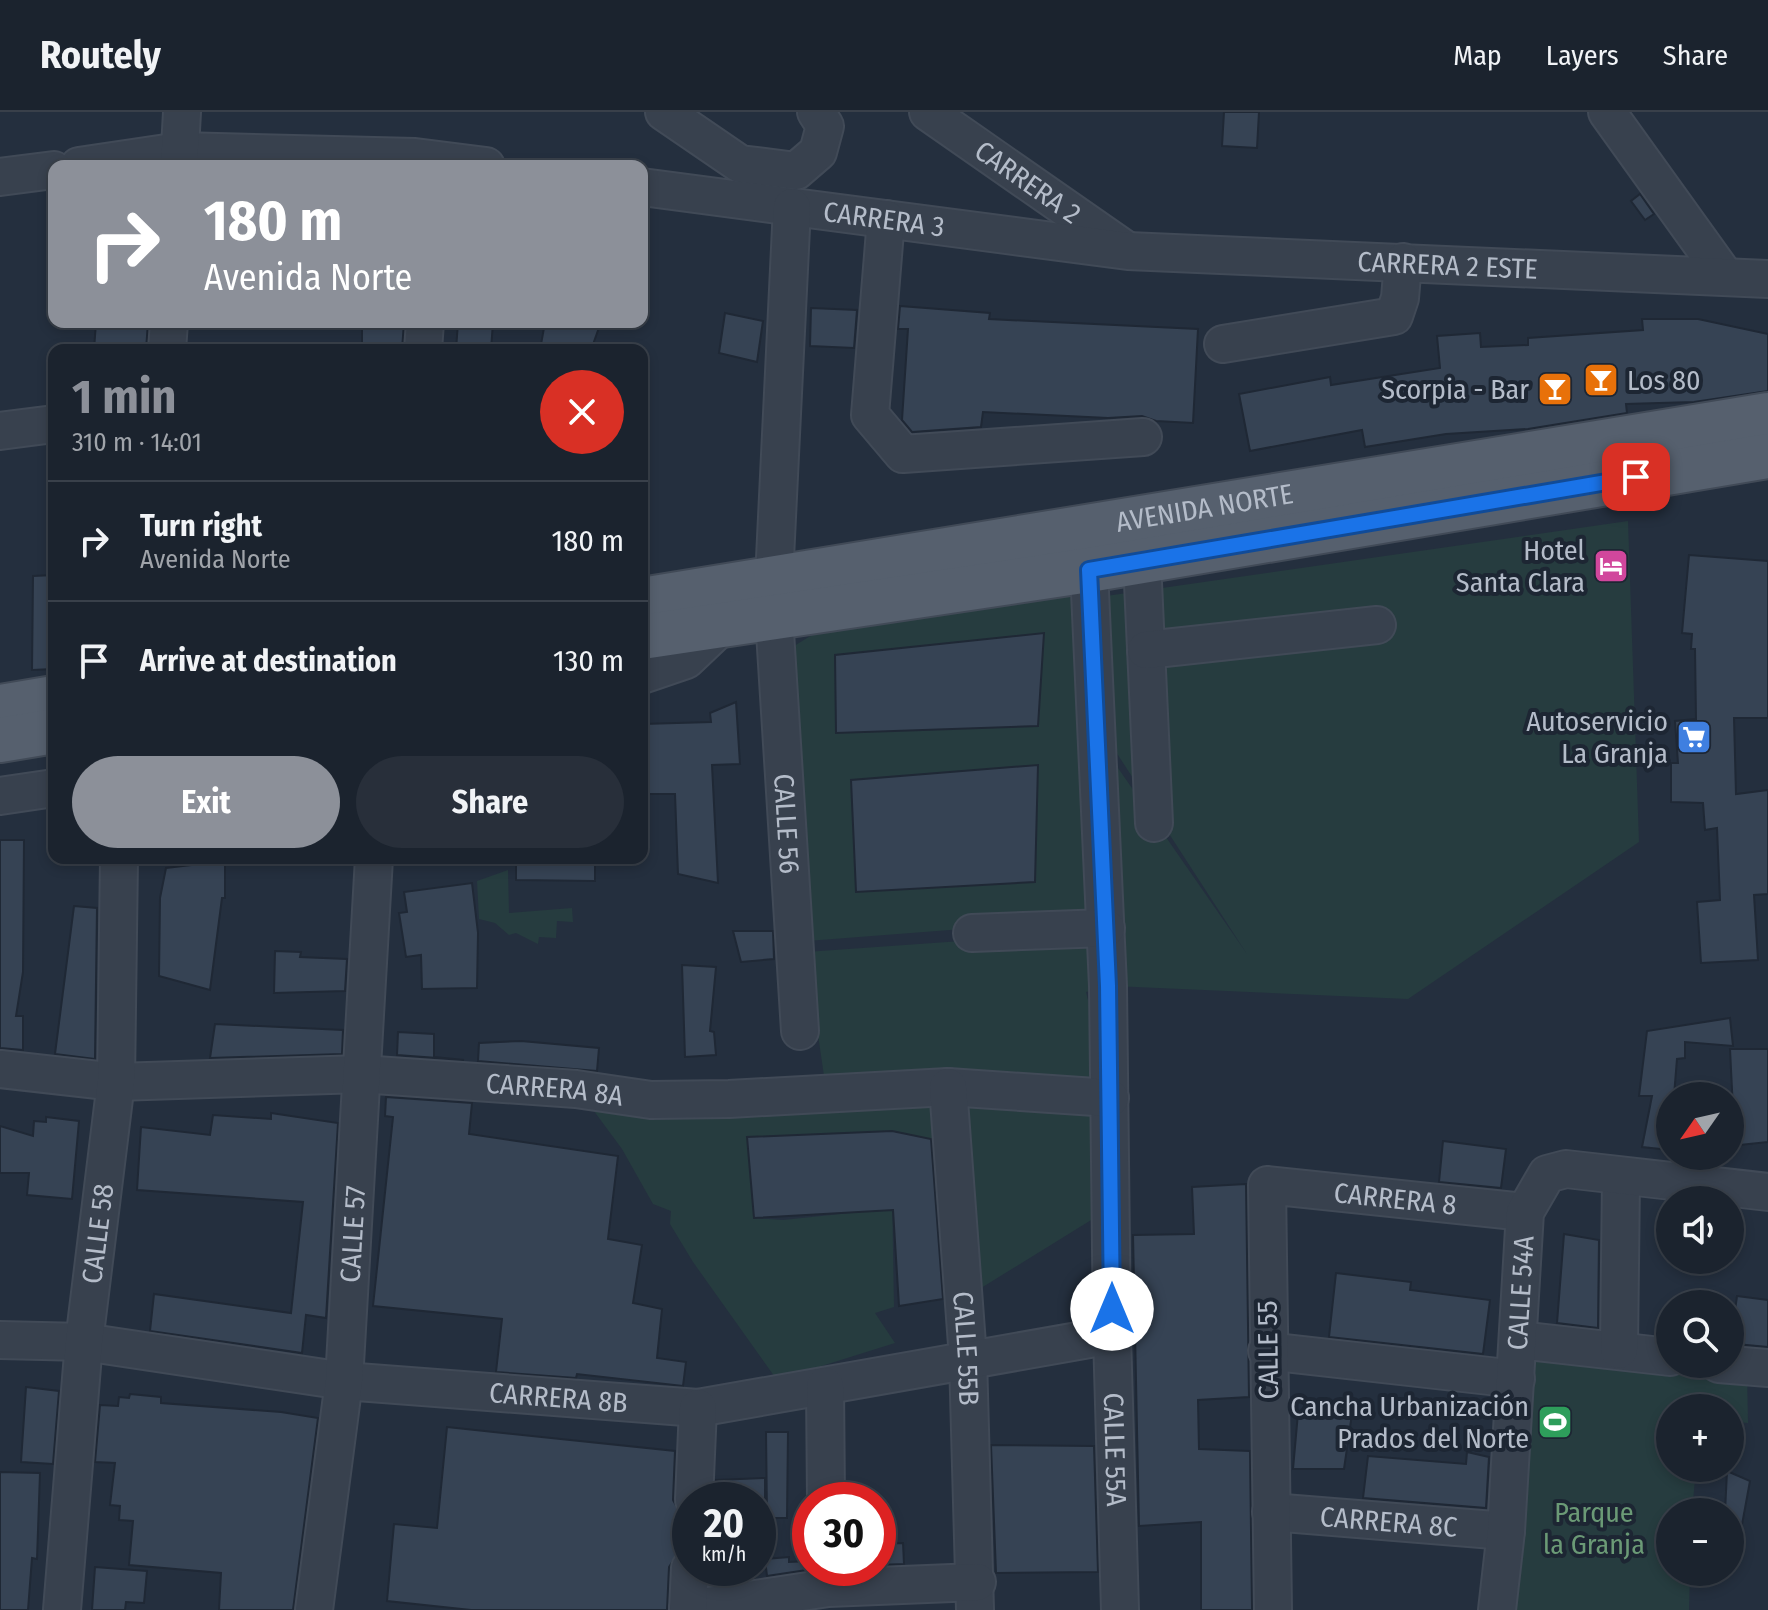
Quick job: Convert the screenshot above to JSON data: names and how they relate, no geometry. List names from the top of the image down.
{
  "streets": {
    "main road": ["AVENIDA NORTE"],
    "street": [
      "CARRERA 2",
      "CARRERA 3",
      "CARRERA 2 ESTE",
      "CALLE 56",
      "CARRERA 8A",
      "CARRERA 8",
      "CALLE 58",
      "CALLE 57",
      "CALLE 54A",
      "CALLE 55B",
      "CALLE 55",
      "CARRERA 8B",
      "CALLE 55A",
      "CARRERA 8C"
    ]
  },
  "crossings": [
    ["CARRERA 2", "CARRERA 3"],
    ["CARRERA 2", "CARRERA 2 ESTE"],
    ["CARRERA 3", "CARRERA 2 ESTE"],
    ["CARRERA 3", "CALLE 56"],
    ["AVENIDA NORTE", "CALLE 56"],
    ["AVENIDA NORTE", "CALLE 55A"],
    ["CARRERA 8A", "CALLE 58"],
    ["CARRERA 8A", "CALLE 57"],
    ["CARRERA 8A", "CALLE 55B"],
    ["CARRERA 8A", "CALLE 55A"],
    ["CARRERA 8", "CALLE 54A"],
    ["CARRERA 8", "CALLE 55"],
    ["CALLE 58", "CARRERA 8B"],
    ["CALLE 57", "CARRERA 8B"],
    ["CALLE 54A", "CARRERA 8C"],
    ["CALLE 55B", "CARRERA 8B"],
    ["CALLE 55", "CARRERA 8C"],
    ["CARRERA 8B", "CALLE 55A"]
  ],
  "parks": ["Parque la Granja"],
  "places": {
    "bar": ["Los 80", "Scorpia - Bar"],
    "hotel": ["Hotel Santa Clara"],
    "supermarket": ["Autoservicio La Granja"],
    "sports": ["Cancha Urbanización Prados del Norte"]
  },
  "north": "bottom left",
  "page": {
    "header": "Routely",
    "nav": ["Map", "Layers", "Share"],
    "turn": ["180 m", "Avenida Norte"],
    "heading": ["1 min", "310 m · 14:01"],
    "list": [
      {
        "name": "Turn right",
        "note": "Avenida Norte",
        "value": "180 m"
      },
      {
        "name": "Arrive at destination",
        "value": "130 m"
      }
    ],
    "buttons": ["Exit", "Share"],
    "map_buttons": ["+", "−"],
    "speed": "20 km/h",
    "limit": "30"
  }
}
